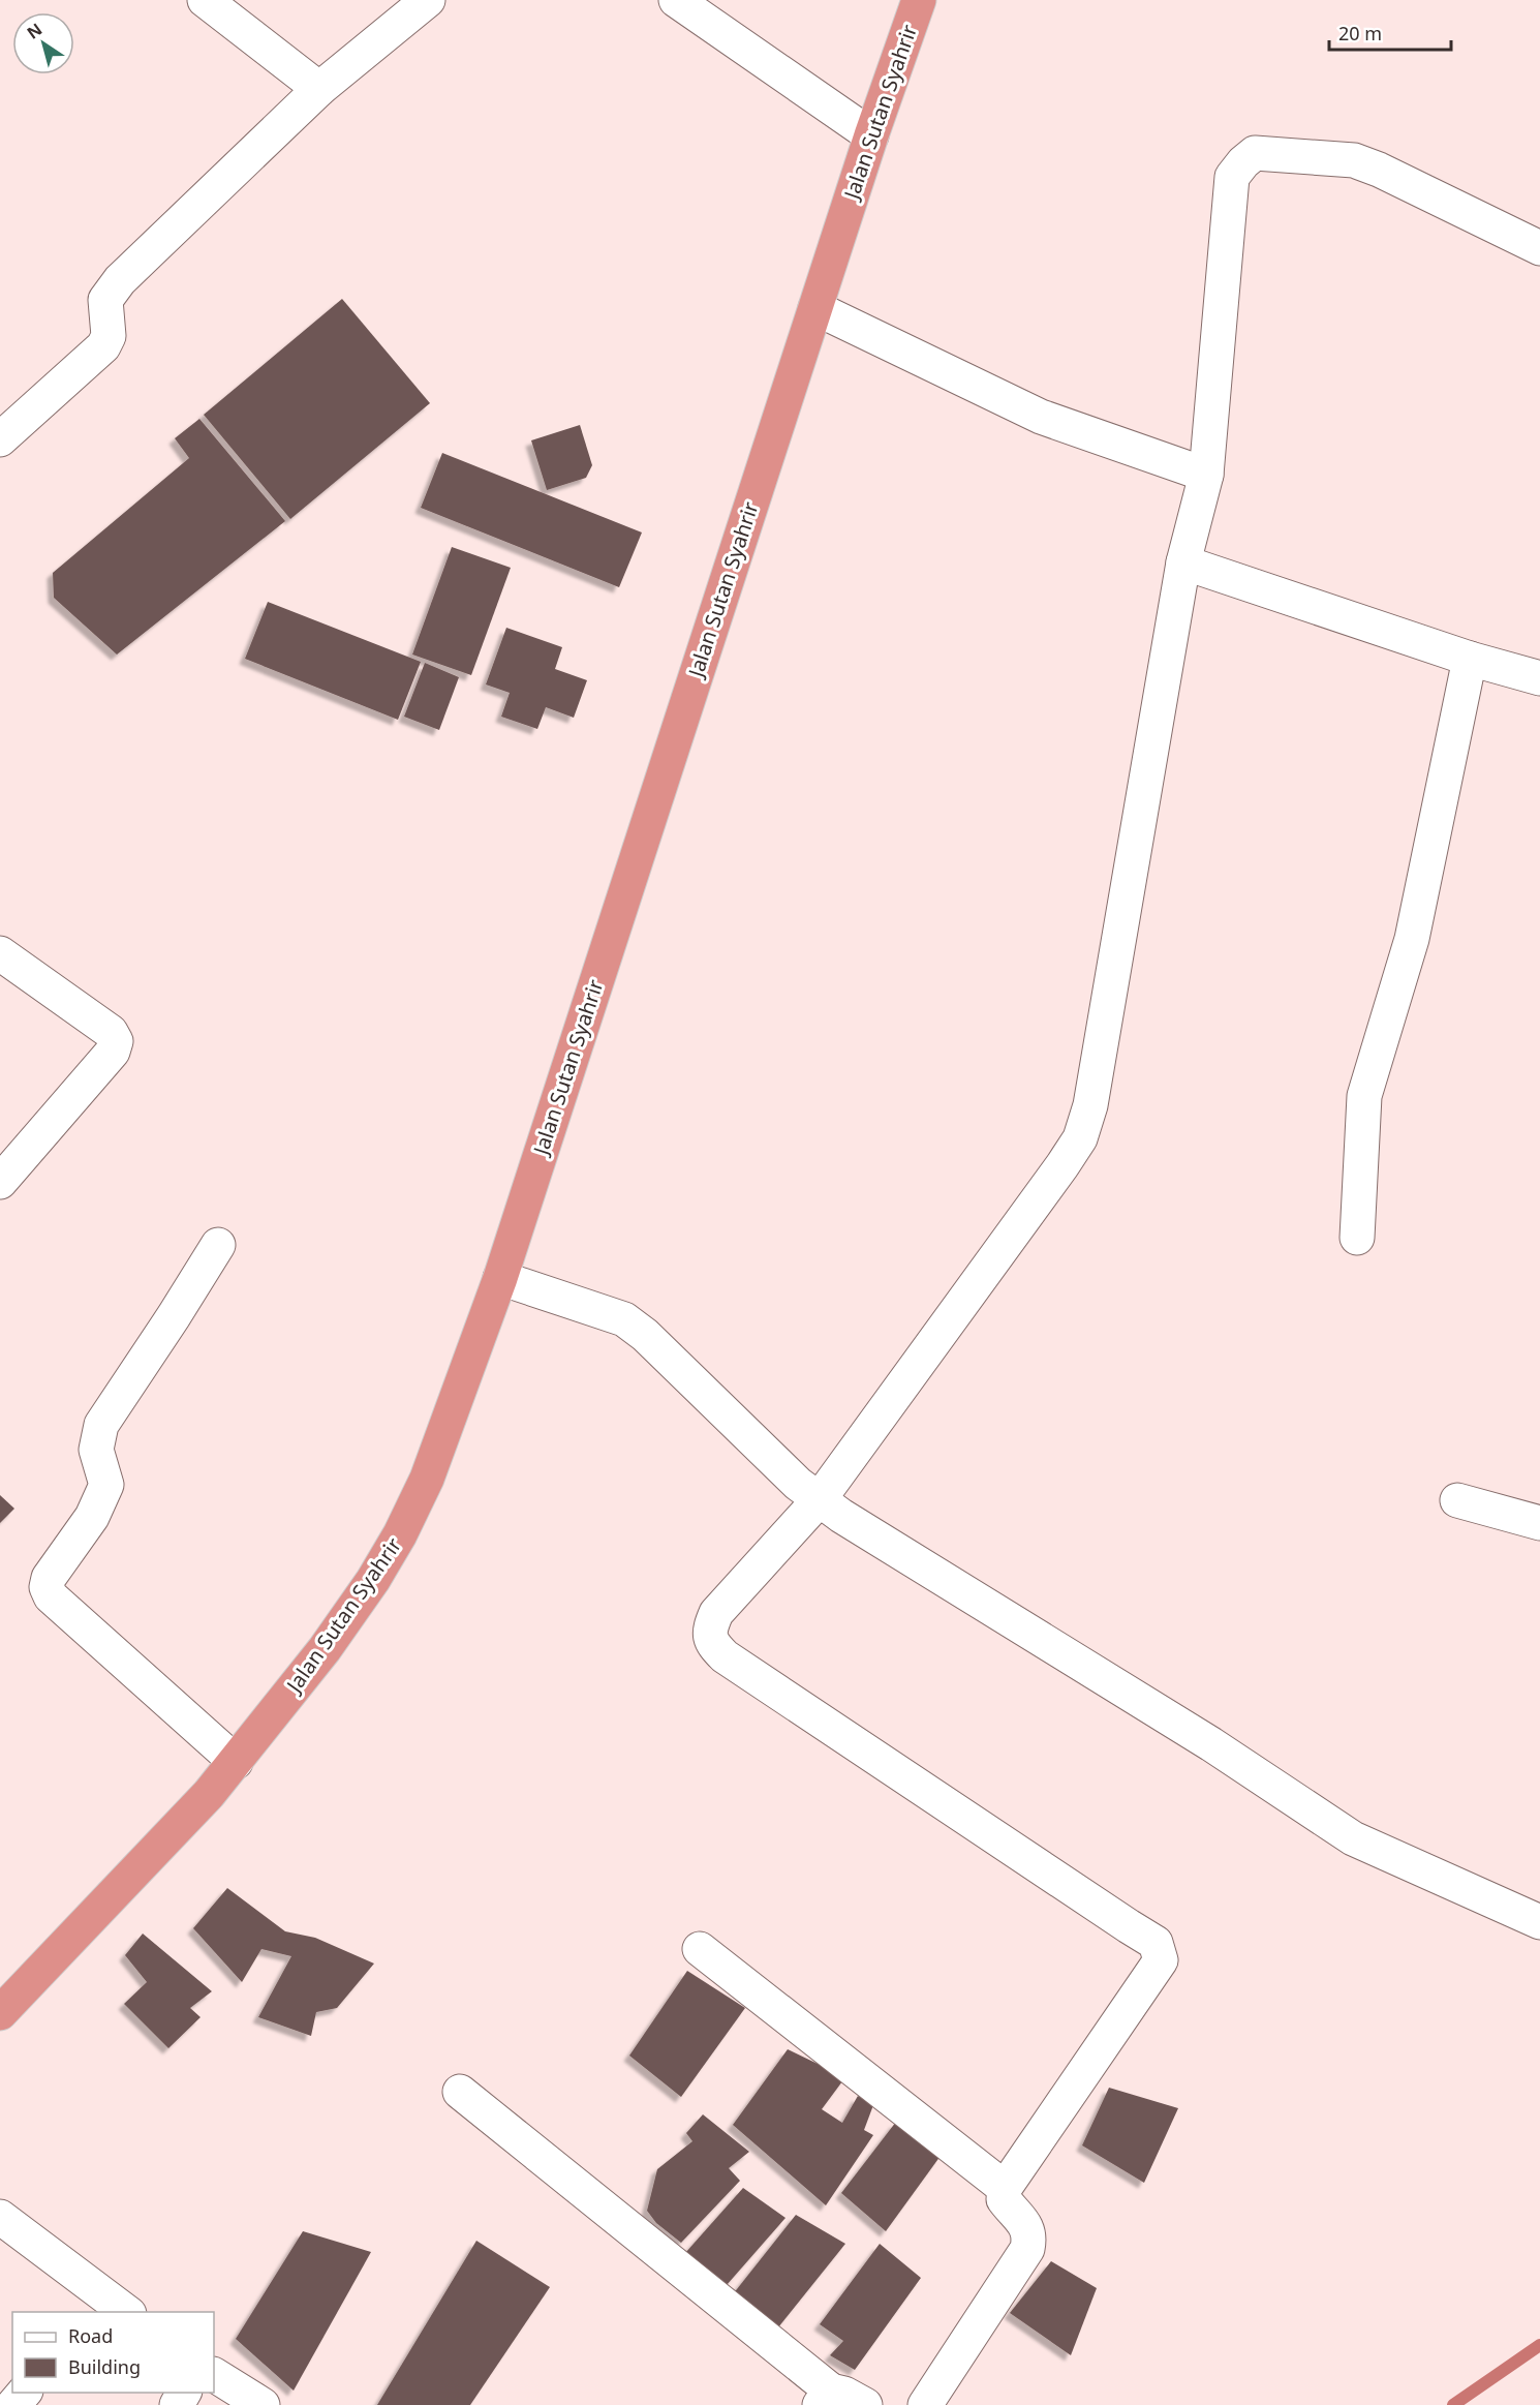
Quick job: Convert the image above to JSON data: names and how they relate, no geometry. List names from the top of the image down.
{
  "streets": {
    "highway": ["Jalan Sutan Syahrir"]
  },
  "legend": ["Road", "Building"],
  "scale_bar": "20 m",
  "north": "top left"
}
